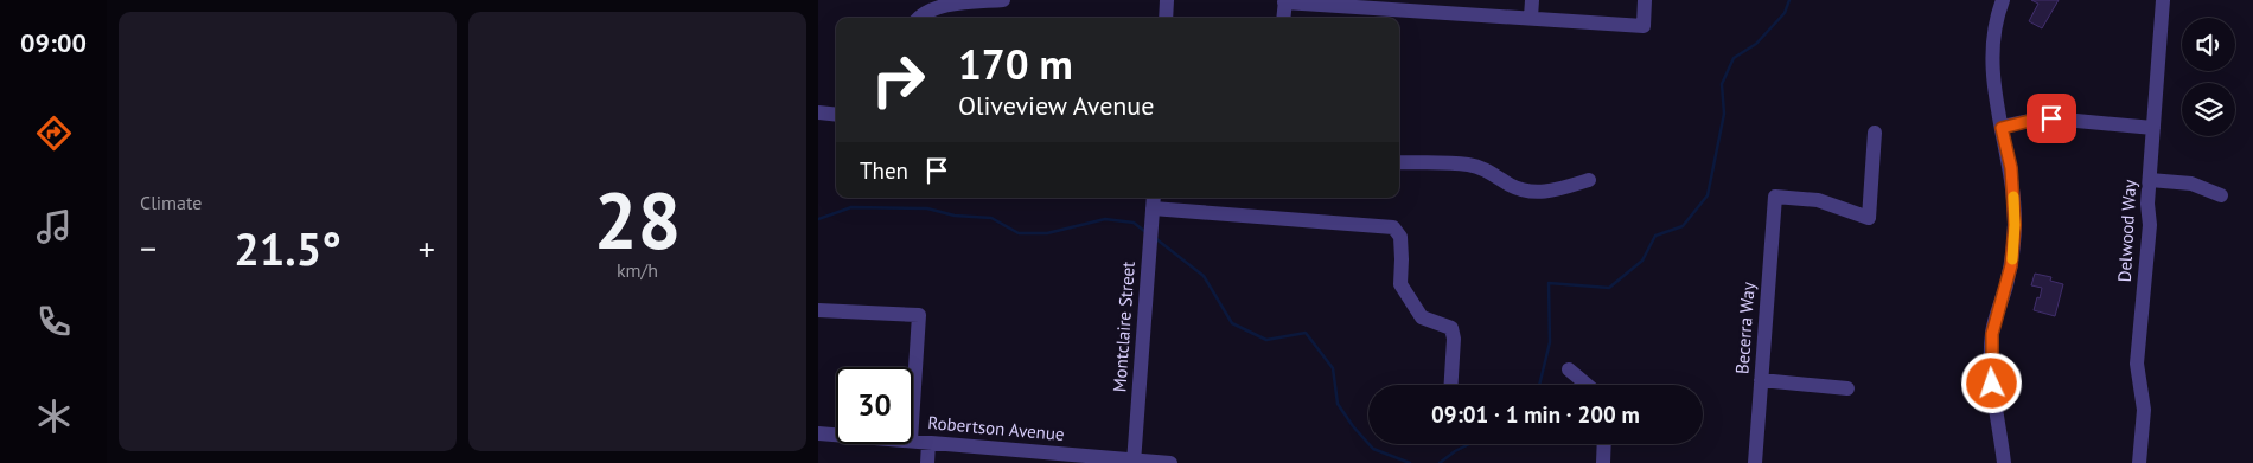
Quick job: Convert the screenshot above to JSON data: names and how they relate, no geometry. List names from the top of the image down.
{
  "streets": {
    "street": [
      "Delwood Way",
      "Montclaire Street",
      "Becerra Way",
      "Robertson Avenue"
    ]
  },
  "crossings": [
    ["Montclaire Street", "Robertson Avenue"]
  ],
  "page": {
    "tabs": "09:00",
    "tile": [
      "Climate",
      ["28", "km/h"]
    ],
    "turn": ["170 m", "Oliveview Avenue"],
    "then": "Then",
    "heat": ["−", "21.5°", "+"],
    "limit": "30",
    "trip": "09:01 · 1 min · 200 m"
  }
}
